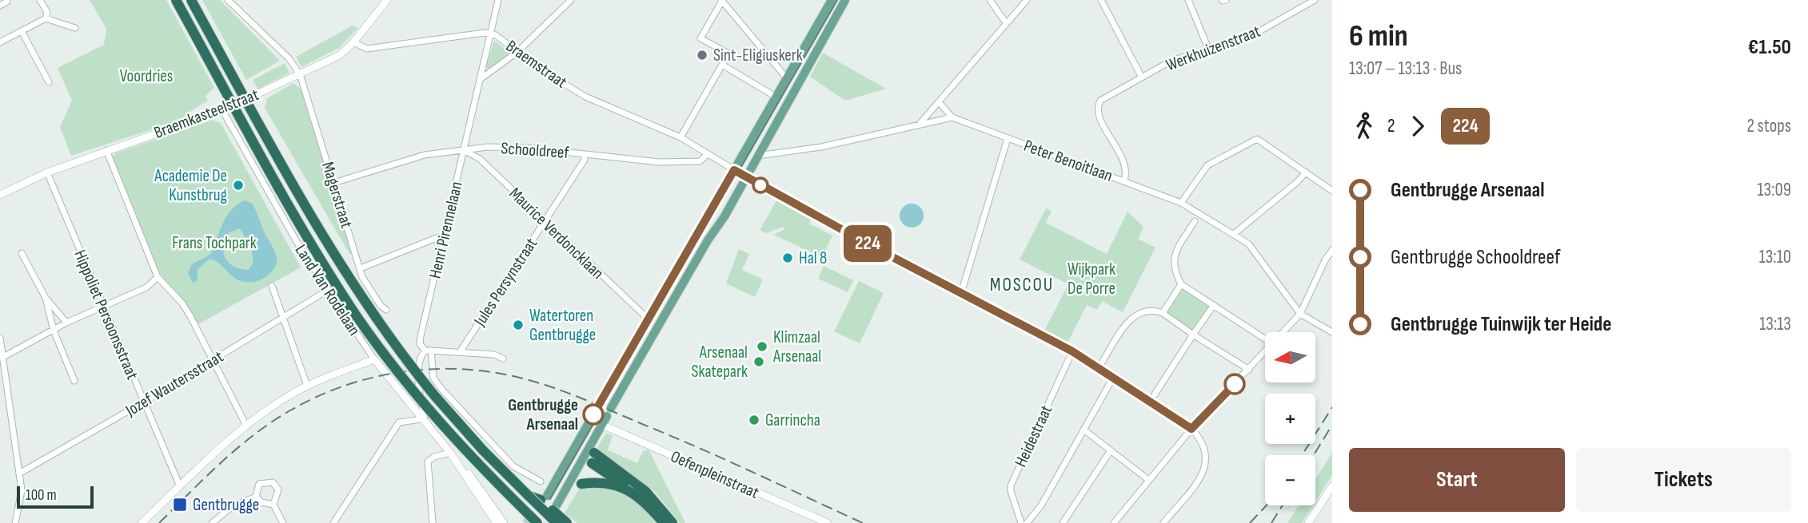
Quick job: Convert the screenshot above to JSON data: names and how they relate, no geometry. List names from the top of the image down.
{
  "streets": {
    "street": [
      "Werkhuizenstraat",
      "Braemstraat",
      "Braemkasteelstraat",
      "Schooldreef",
      "Peter Benoitlaan",
      "Magerstraat",
      "Henri Pirennelaan",
      "Maurice Verdoncklaan",
      "Jules Persynstraat",
      "Land Van Rodelaan",
      "Hippoliet Persoonsstraat",
      "Jozef Wautersstraat",
      "Heidestraat",
      "Oefenpleinstraat"
    ]
  },
  "crossings": [
    ["Werkhuizenstraat", "Peter Benoitlaan"],
    ["Braemstraat", "Braemkasteelstraat"],
    ["Braemstraat", "Schooldreef"],
    ["Braemstraat", "Henri Pirennelaan"],
    ["Braemkasteelstraat", "Magerstraat"],
    ["Braemkasteelstraat", "Land Van Rodelaan"],
    ["Braemkasteelstraat", "Hippoliet Persoonsstraat"],
    ["Schooldreef", "Magerstraat"],
    ["Schooldreef", "Henri Pirennelaan"],
    ["Schooldreef", "Maurice Verdoncklaan"],
    ["Schooldreef", "Jules Persynstraat"],
    ["Henri Pirennelaan", "Maurice Verdoncklaan"],
    ["Henri Pirennelaan", "Land Van Rodelaan"],
    ["Maurice Verdoncklaan", "Jules Persynstraat"],
    ["Land Van Rodelaan", "Jozef Wautersstraat"],
    ["Hippoliet Persoonsstraat", "Jozef Wautersstraat"]
  ],
  "districts": ["MOSCOU"],
  "parks": ["Voordries", "Frans Tochpark", "Wijkpark De Porre"],
  "places": {
    "other": [
      "Sint-Eligiuskerk",
      "Academie De Kunstbrug",
      "Hal 8",
      "Watertoren Gentbrugge",
      "Klimzaal Arsenaal",
      "Arsenaal Skatepark",
      "Gentbrugge Arsenaal",
      "Garrincha"
    ],
    "transit": ["Gentbrugge"]
  },
  "lines": ["bus line 224"],
  "scale_bar": "100 m",
  "north": "left",
  "page": {
    "on_map": "224",
    "heading": ["6 min", "13:07 – 13:13 · Bus", "€1.50"],
    "legs": ["2", "224", "2 stops"],
    "list": [
      {
        "name": "Gentbrugge Arsenaal",
        "value": "13:09"
      },
      {
        "name": "Gentbrugge Schooldreef",
        "value": "13:10"
      },
      {
        "name": "Gentbrugge Tuinwijk ter Heide",
        "value": "13:13"
      }
    ],
    "map_buttons": ["+", "−"],
    "buttons": ["Start", "Tickets"],
    "scale": "100 m"
  }
}
